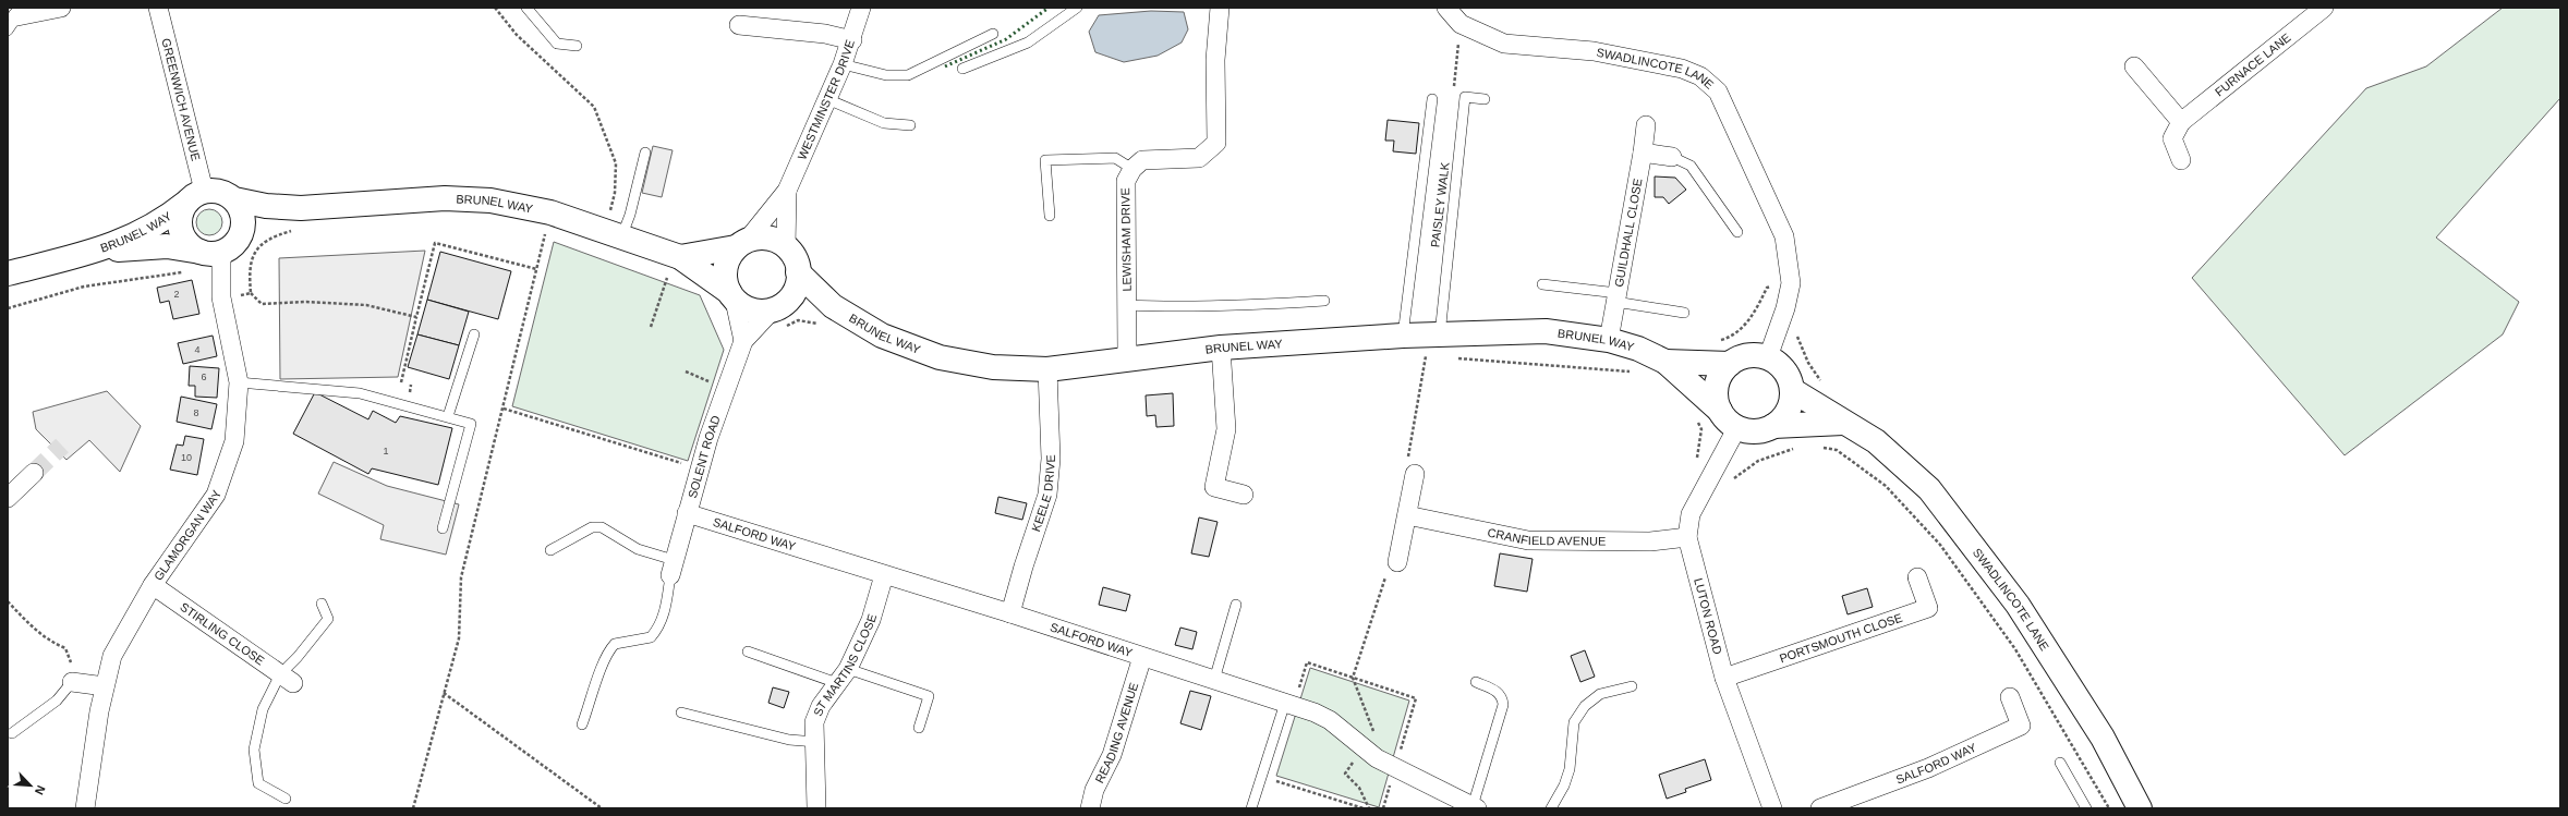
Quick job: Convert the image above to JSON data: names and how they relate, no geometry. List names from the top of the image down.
{
  "streets": {
    "street": [
      "FURNACE LANE",
      "SWADLINCOTE LANE",
      "GREENWICH AVENUE",
      "WESTMINSTER DRIVE",
      "BRUNEL WAY",
      "GUILDHALL CLOSE",
      "LEWISHAM DRIVE",
      "SOLENT ROAD",
      "KEELE DRIVE",
      "GLAMORGAN WAY",
      "SALFORD WAY",
      "CRANFIELD AVENUE",
      "LUTON ROAD",
      "STIRLING CLOSE",
      "PORTSMOUTH CLOSE",
      "ST MARTINS CLOSE",
      "READING AVENUE"
    ],
    "lane": ["PAISLEY WALK"]
  },
  "crossings": [
    ["SWADLINCOTE LANE", "BRUNEL WAY"],
    ["SWADLINCOTE LANE", "LUTON ROAD"],
    ["GREENWICH AVENUE", "BRUNEL WAY"],
    ["WESTMINSTER DRIVE", "BRUNEL WAY"],
    ["WESTMINSTER DRIVE", "SOLENT ROAD"],
    ["BRUNEL WAY", "PAISLEY WALK"],
    ["BRUNEL WAY", "GUILDHALL CLOSE"],
    ["BRUNEL WAY", "LEWISHAM DRIVE"],
    ["BRUNEL WAY", "SOLENT ROAD"],
    ["BRUNEL WAY", "KEELE DRIVE"],
    ["BRUNEL WAY", "GLAMORGAN WAY"],
    ["BRUNEL WAY", "LUTON ROAD"],
    ["SOLENT ROAD", "SALFORD WAY"],
    ["KEELE DRIVE", "SALFORD WAY"],
    ["GLAMORGAN WAY", "STIRLING CLOSE"],
    ["SALFORD WAY", "ST MARTINS CLOSE"],
    ["SALFORD WAY", "READING AVENUE"],
    ["CRANFIELD AVENUE", "LUTON ROAD"],
    ["LUTON ROAD", "PORTSMOUTH CLOSE"]
  ],
  "house_numbers": [
    "2",
    "4",
    "6",
    "8",
    "1",
    "10"
  ],
  "north": "bottom right"
}
